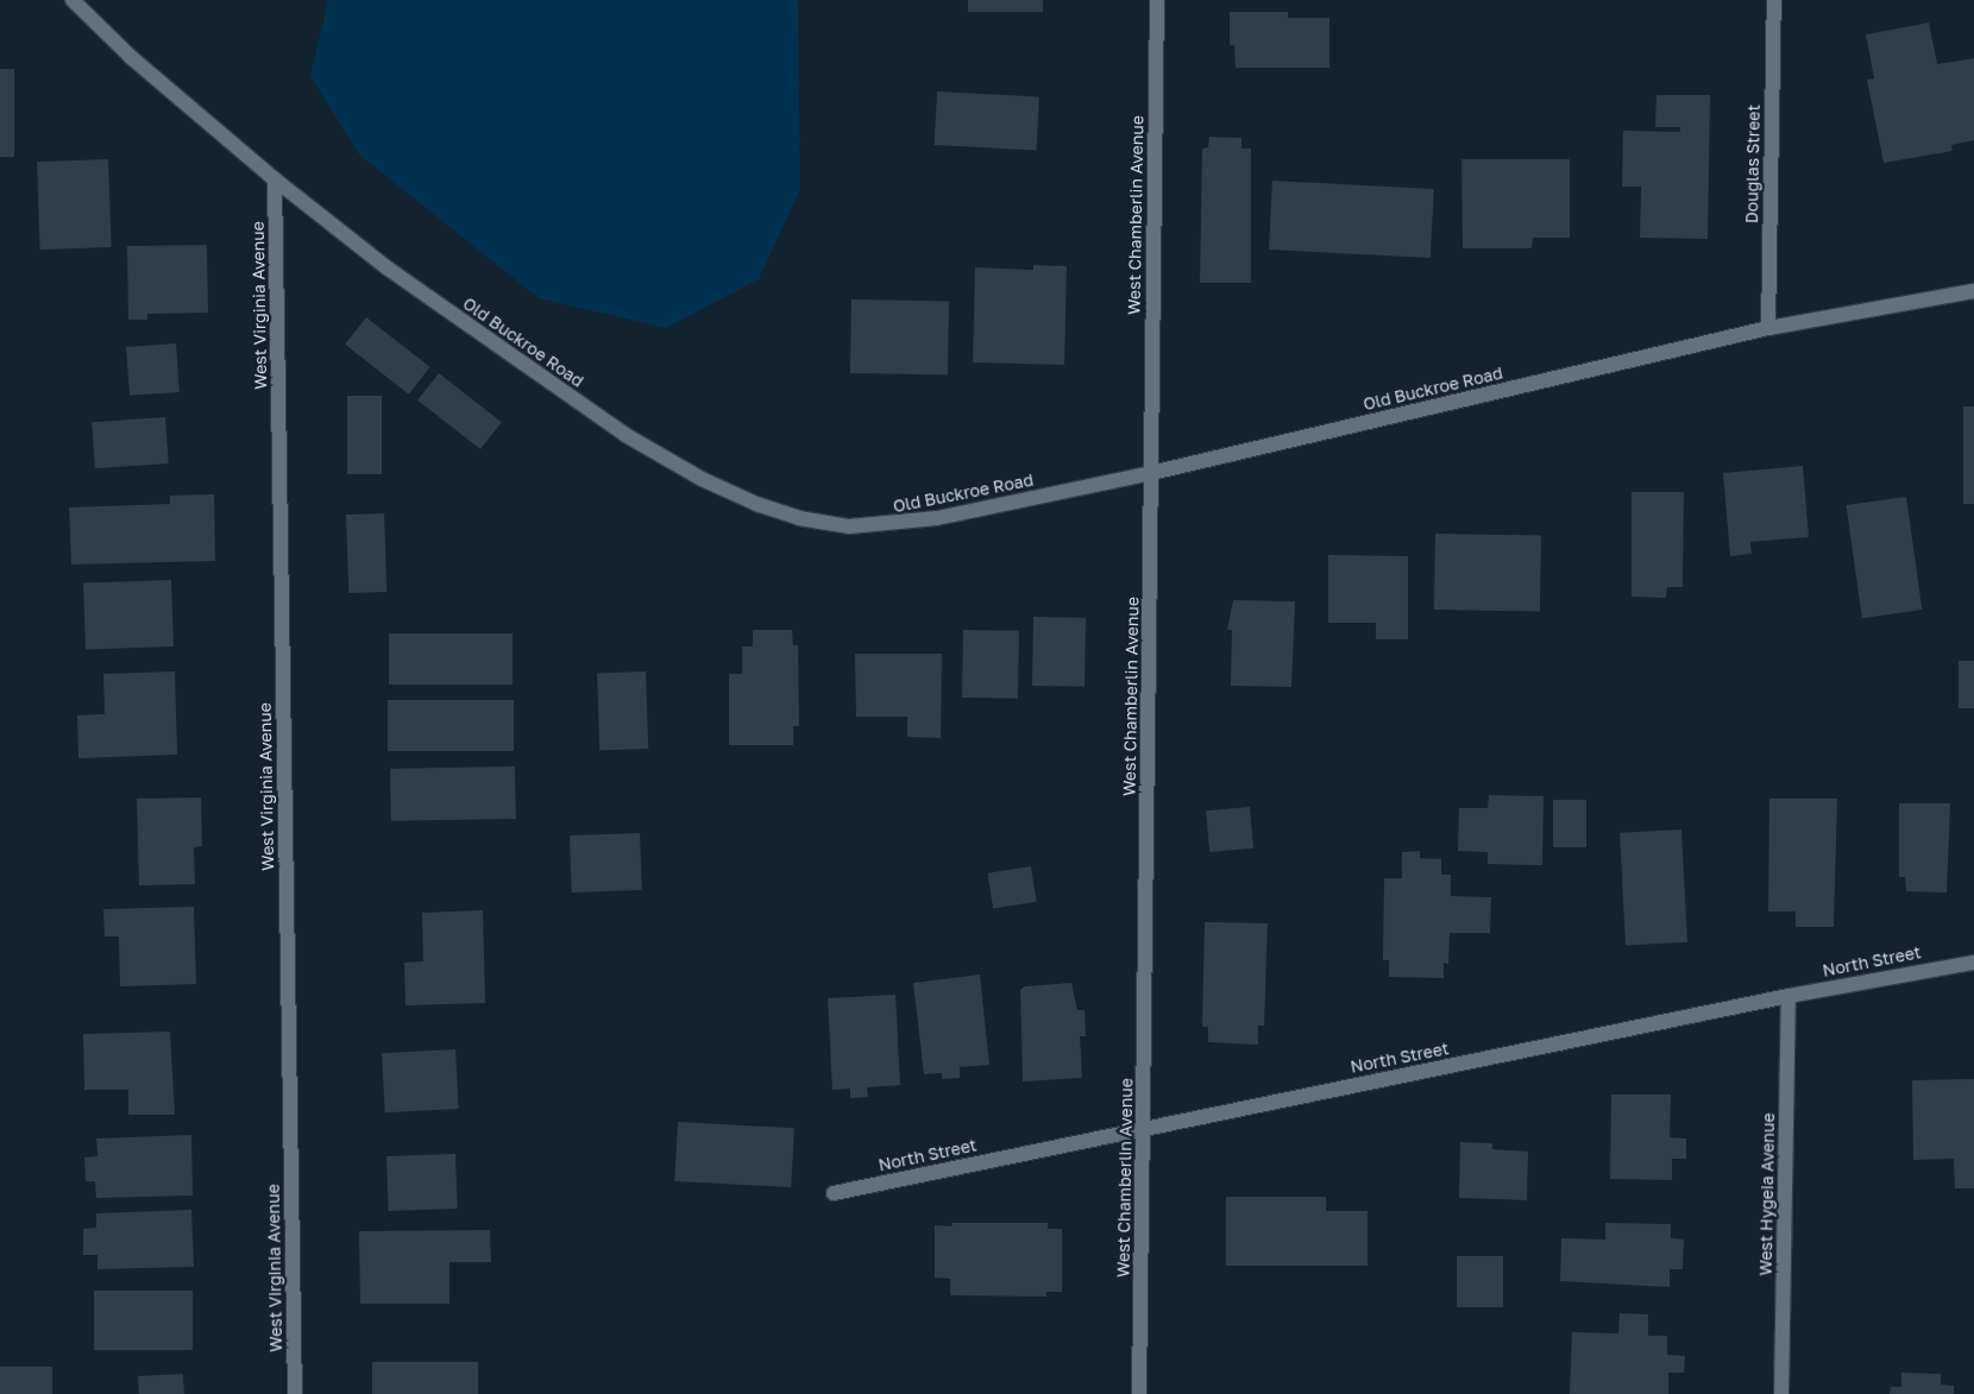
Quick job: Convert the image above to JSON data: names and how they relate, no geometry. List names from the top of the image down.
{
  "streets": {
    "street": [
      "Douglas Street",
      "West Chamberlin Avenue",
      "West Virginia Avenue",
      "Old Buckroe Road",
      "North Street",
      "West Hygeia Avenue"
    ]
  },
  "crossings": [
    ["Douglas Street", "Old Buckroe Road"],
    ["West Chamberlin Avenue", "Old Buckroe Road"],
    ["West Chamberlin Avenue", "North Street"],
    ["West Virginia Avenue", "Old Buckroe Road"],
    ["North Street", "West Hygeia Avenue"]
  ]
}
